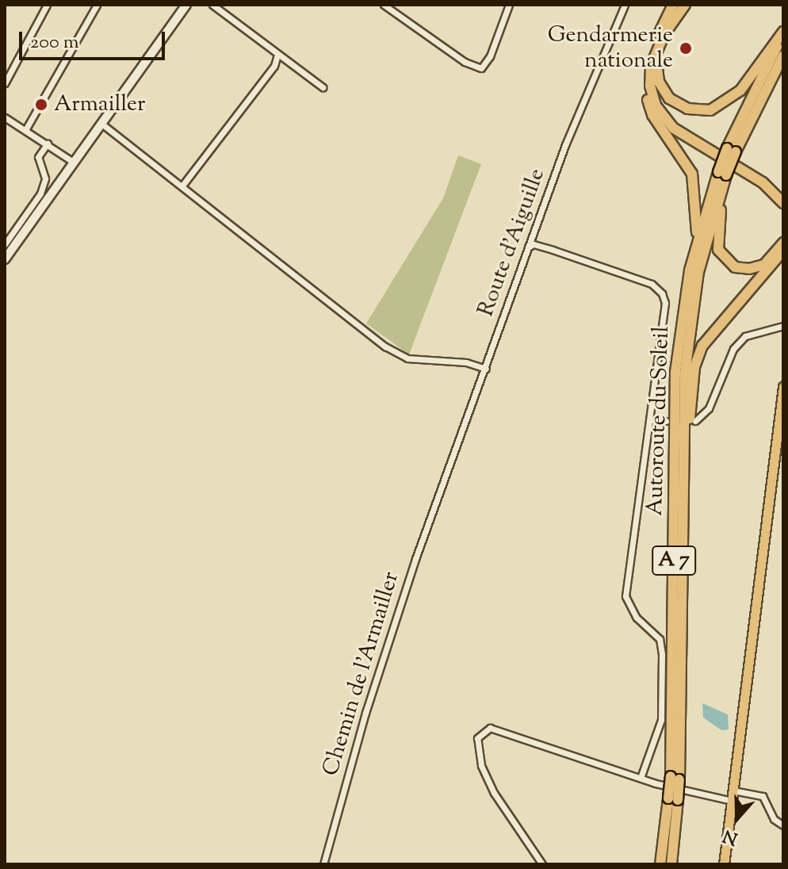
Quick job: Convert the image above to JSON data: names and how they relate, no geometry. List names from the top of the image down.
{
  "streets": {
    "highway": ["Autoroute du Soleil", "A 7"],
    "street": ["Route d'Aiguille", "Chemin de l'Armailler"]
  },
  "crossings": [
    ["Route d'Aiguille", "Chemin de l'Armailler"]
  ],
  "places": ["Gendarmerie nationale", "Armailler"],
  "scale_bar": "200 m",
  "north": "bottom"
}
